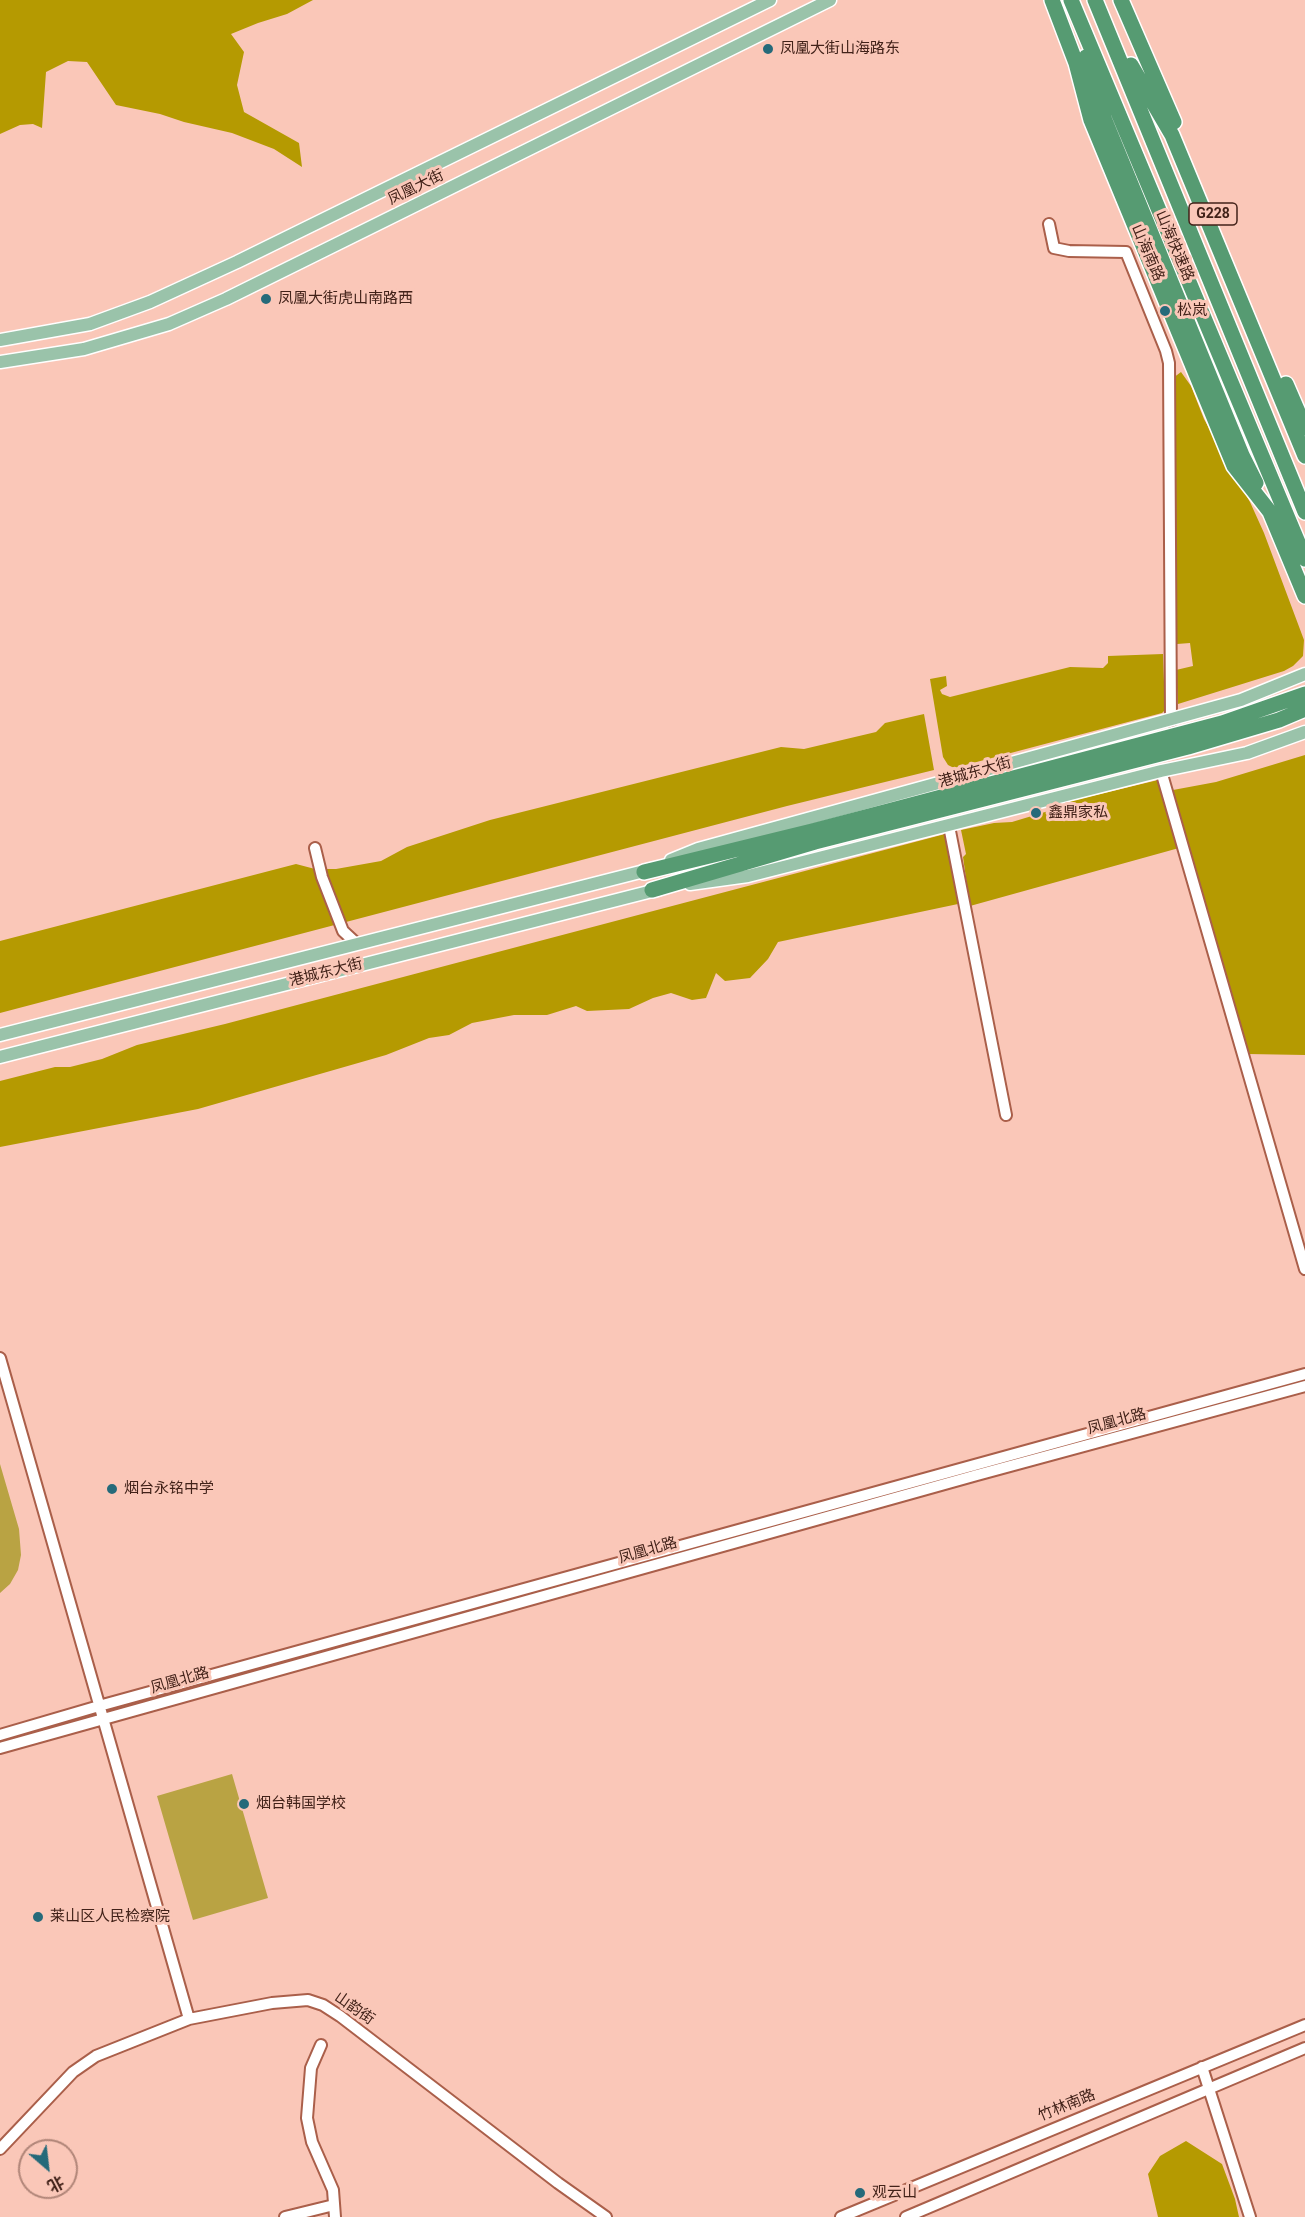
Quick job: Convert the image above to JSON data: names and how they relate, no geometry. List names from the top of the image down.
{
  "streets": {
    "highway": [
      "G228",
      "山海快速路",
      "山海南路",
      "港城东大街"
    ],
    "main road": ["凤凰大街"],
    "street": ["凤凰北路", "山韵街", "竹林南路"]
  },
  "places": [
    "凤凰大街山海路东",
    "凤凰大街虎山南路西",
    "松岚",
    "鑫鼎家私",
    "烟台永铭中学",
    "烟台韩国学校",
    "莱山区人民检察院",
    "观云山"
  ],
  "north": "bottom right"
}
